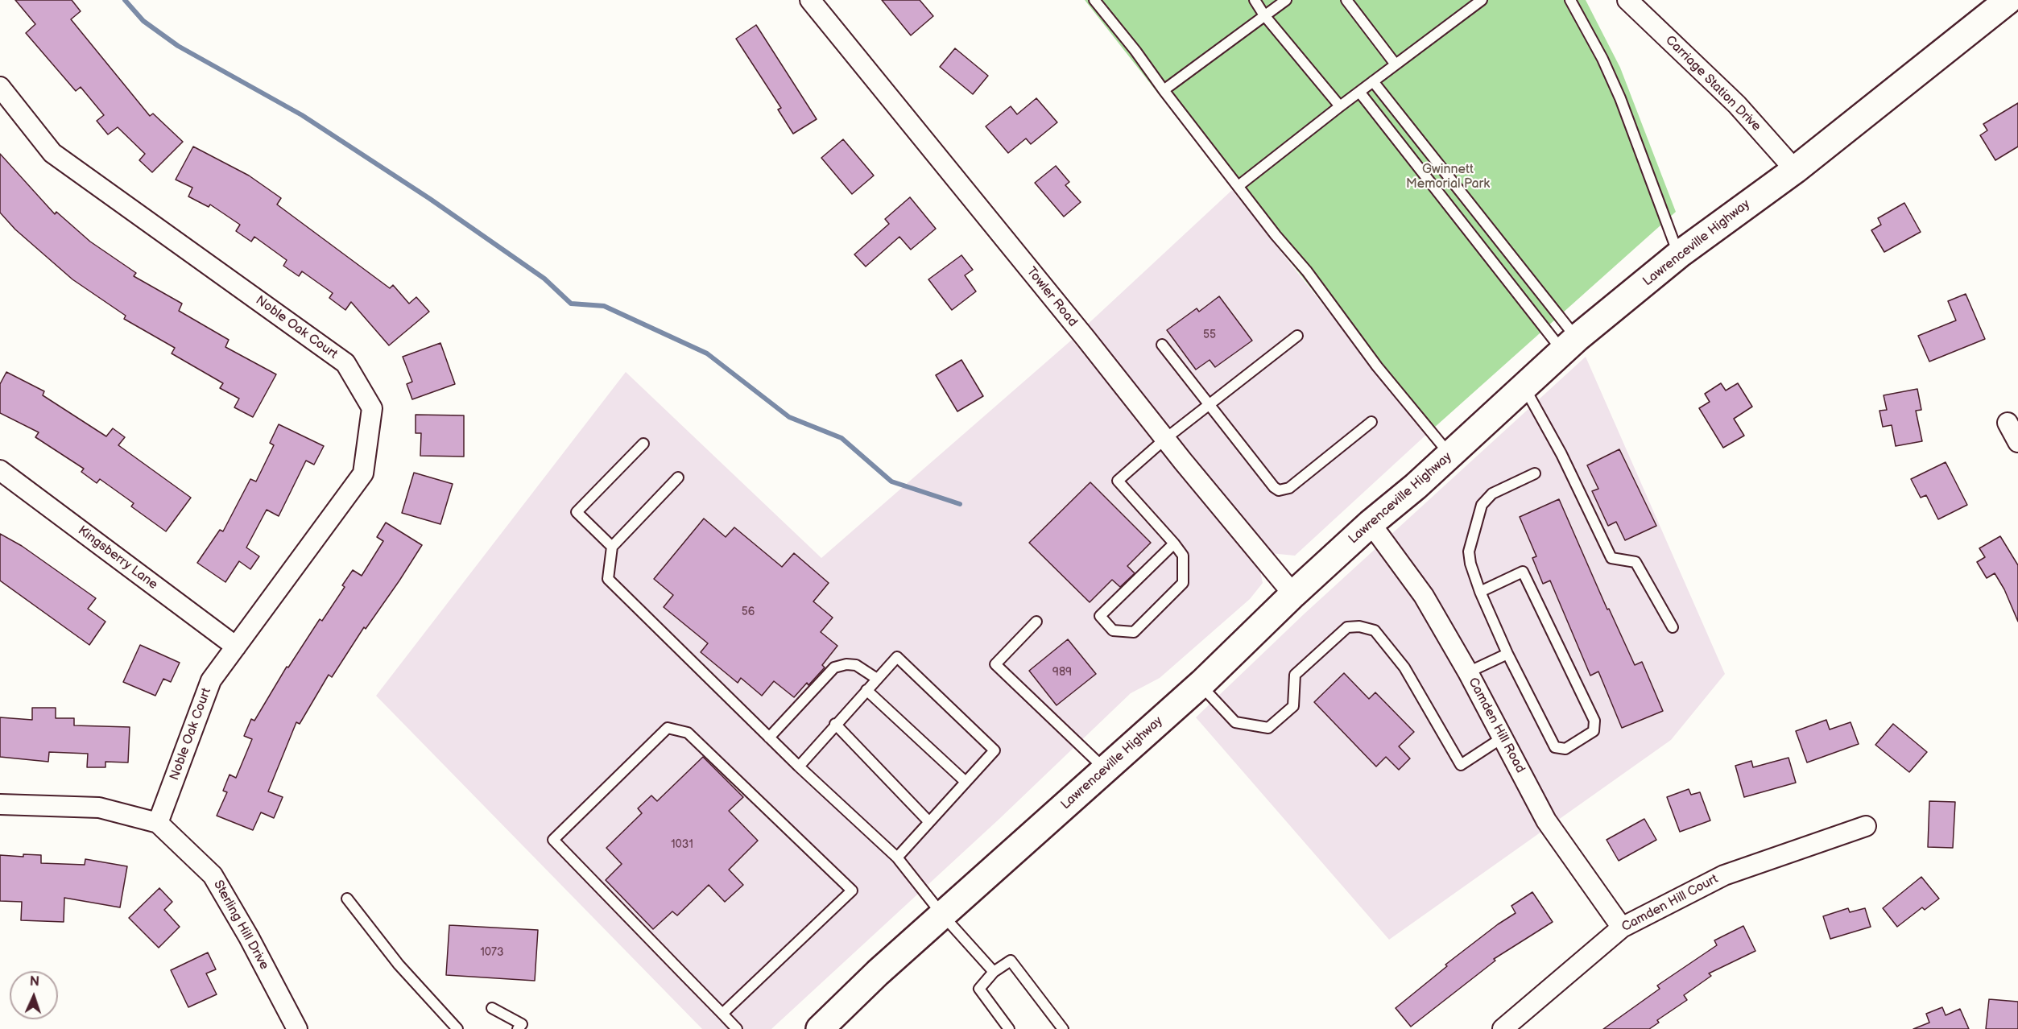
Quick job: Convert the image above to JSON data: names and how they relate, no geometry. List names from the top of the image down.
{
  "streets": {
    "main road": ["Lawrenceville Highway"],
    "street": [
      "Carriage Station Drive",
      "Towler Road",
      "Noble Oak Court",
      "Kingsberry Lane",
      "Camden Hill Road",
      "Camden Hill Court",
      "Sterling Hill Drive"
    ]
  },
  "crossings": [
    ["Carriage Station Drive", "Lawrenceville Highway"],
    ["Lawrenceville Highway", "Towler Road"],
    ["Lawrenceville Highway", "Camden Hill Road"],
    ["Noble Oak Court", "Kingsberry Lane"],
    ["Noble Oak Court", "Sterling Hill Drive"],
    ["Camden Hill Road", "Camden Hill Court"]
  ],
  "parks": ["Gwinnett Memorial Park"],
  "house_numbers": [
    "55",
    "56",
    "989",
    "1031",
    "1073"
  ],
  "north": "top"
}
